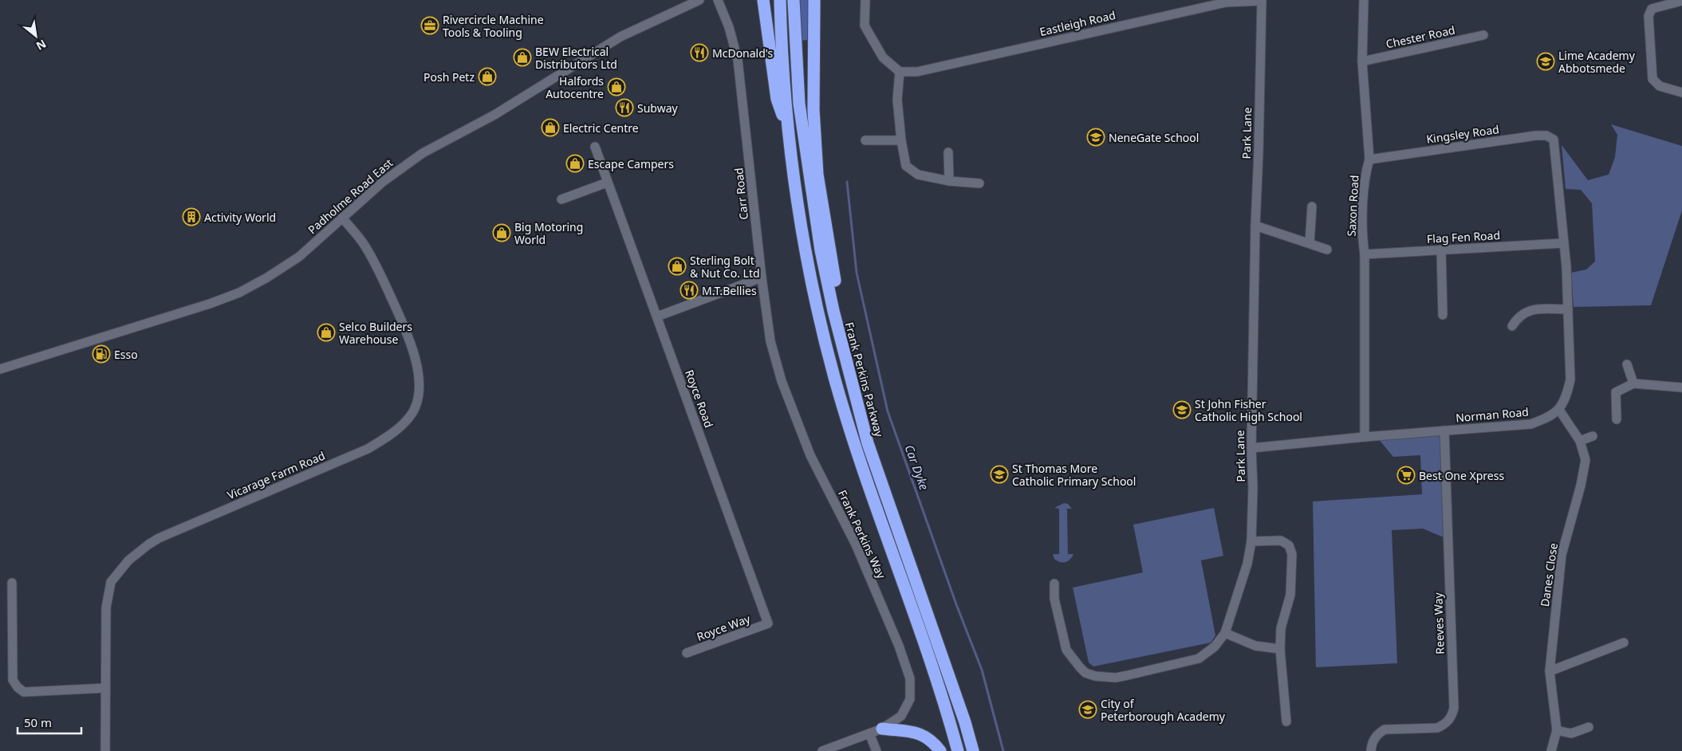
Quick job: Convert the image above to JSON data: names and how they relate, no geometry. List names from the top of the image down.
{
  "streets": {
    "highway": ["Frank Perkins Parkway"],
    "street": [
      "Eastleigh Road",
      "Chester Road",
      "Park Lane",
      "Kingsley Road",
      "Carr Road",
      "Padholme Road East",
      "Saxon Road",
      "Flag Fen Road",
      "Royce Road",
      "Norman Road",
      "Vicarage Farm Road",
      "Frank Perkins Way",
      "Danes Close",
      "Reeves Way",
      "Royce Way"
    ]
  },
  "crossings": [
    ["Eastleigh Road", "Park Lane"],
    ["Chester Road", "Saxon Road"],
    ["Park Lane", "Norman Road"],
    ["Kingsley Road", "Saxon Road"],
    ["Kingsley Road", "Flag Fen Road"],
    ["Carr Road", "Frank Perkins Way"],
    ["Padholme Road East", "Vicarage Farm Road"],
    ["Saxon Road", "Flag Fen Road"],
    ["Saxon Road", "Norman Road"],
    ["Royce Road", "Royce Way"],
    ["Norman Road", "Danes Close"],
    ["Norman Road", "Reeves Way"]
  ],
  "water": ["Car Dyke"],
  "places": {
    "office": ["Rivercircle Machine Tools & Tooling"],
    "restaurant": ["McDonald's", "Subway", "M.T.Bellies"],
    "shop": [
      "BEW Electrical Distributors Ltd",
      "Posh Petz",
      "Halfords Autocentre",
      "Electric Centre",
      "Escape Campers",
      "Big Motoring World",
      "Sterling Bolt & Nut Co. Ltd",
      "Selco Builders Warehouse"
    ],
    "school or university": [
      "Lime Academy Abbotsmede",
      "NeneGate School",
      "St John Fisher Catholic High School",
      "St Thomas More Catholic Primary School",
      "City of Peterborough Academy"
    ],
    "building": ["Activity World"],
    "fuel station": ["Esso"],
    "supermarket": ["Best One Xpress"]
  },
  "scale_bar": "50 m",
  "north": "bottom right"
}
